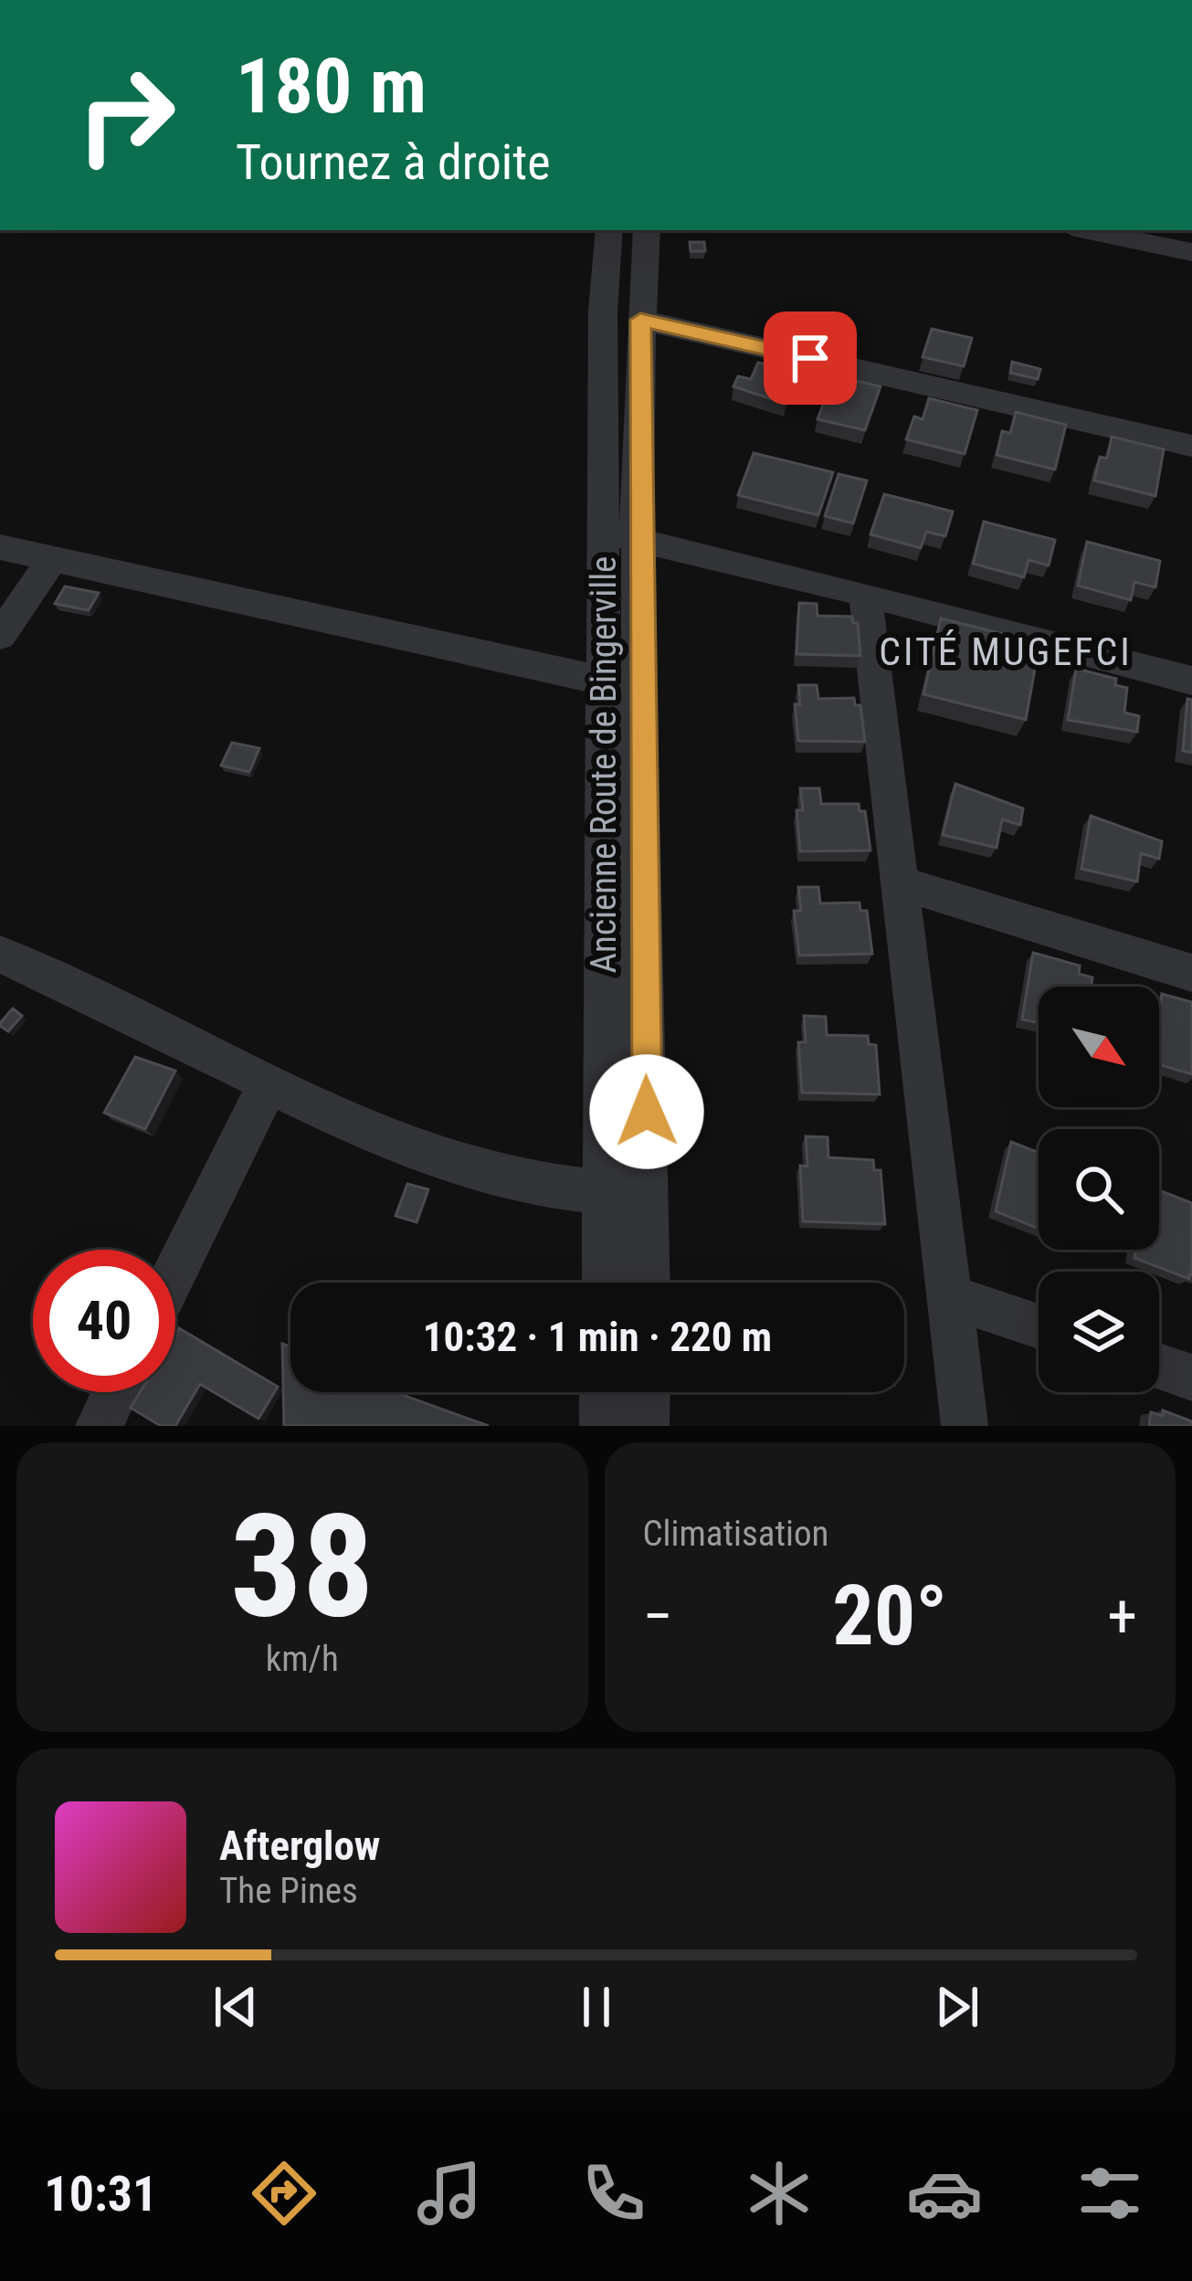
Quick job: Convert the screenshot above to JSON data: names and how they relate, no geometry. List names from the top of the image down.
{
  "streets": {
    "street": ["Ancienne Route de Bingerville"]
  },
  "districts": ["CITÉ MUGEFCI"],
  "north": "bottom right",
  "page": {
    "turn": ["180 m", "Tournez à droite"],
    "limit": "40",
    "trip": "10:32 · 1 min · 220 m",
    "tile": [
      ["38", "km/h"],
      "Climatisation"
    ],
    "heat": ["−", "20°", "+"],
    "song": ["Afterglow", "The Pines"],
    "tabs": "10:31"
  }
}
